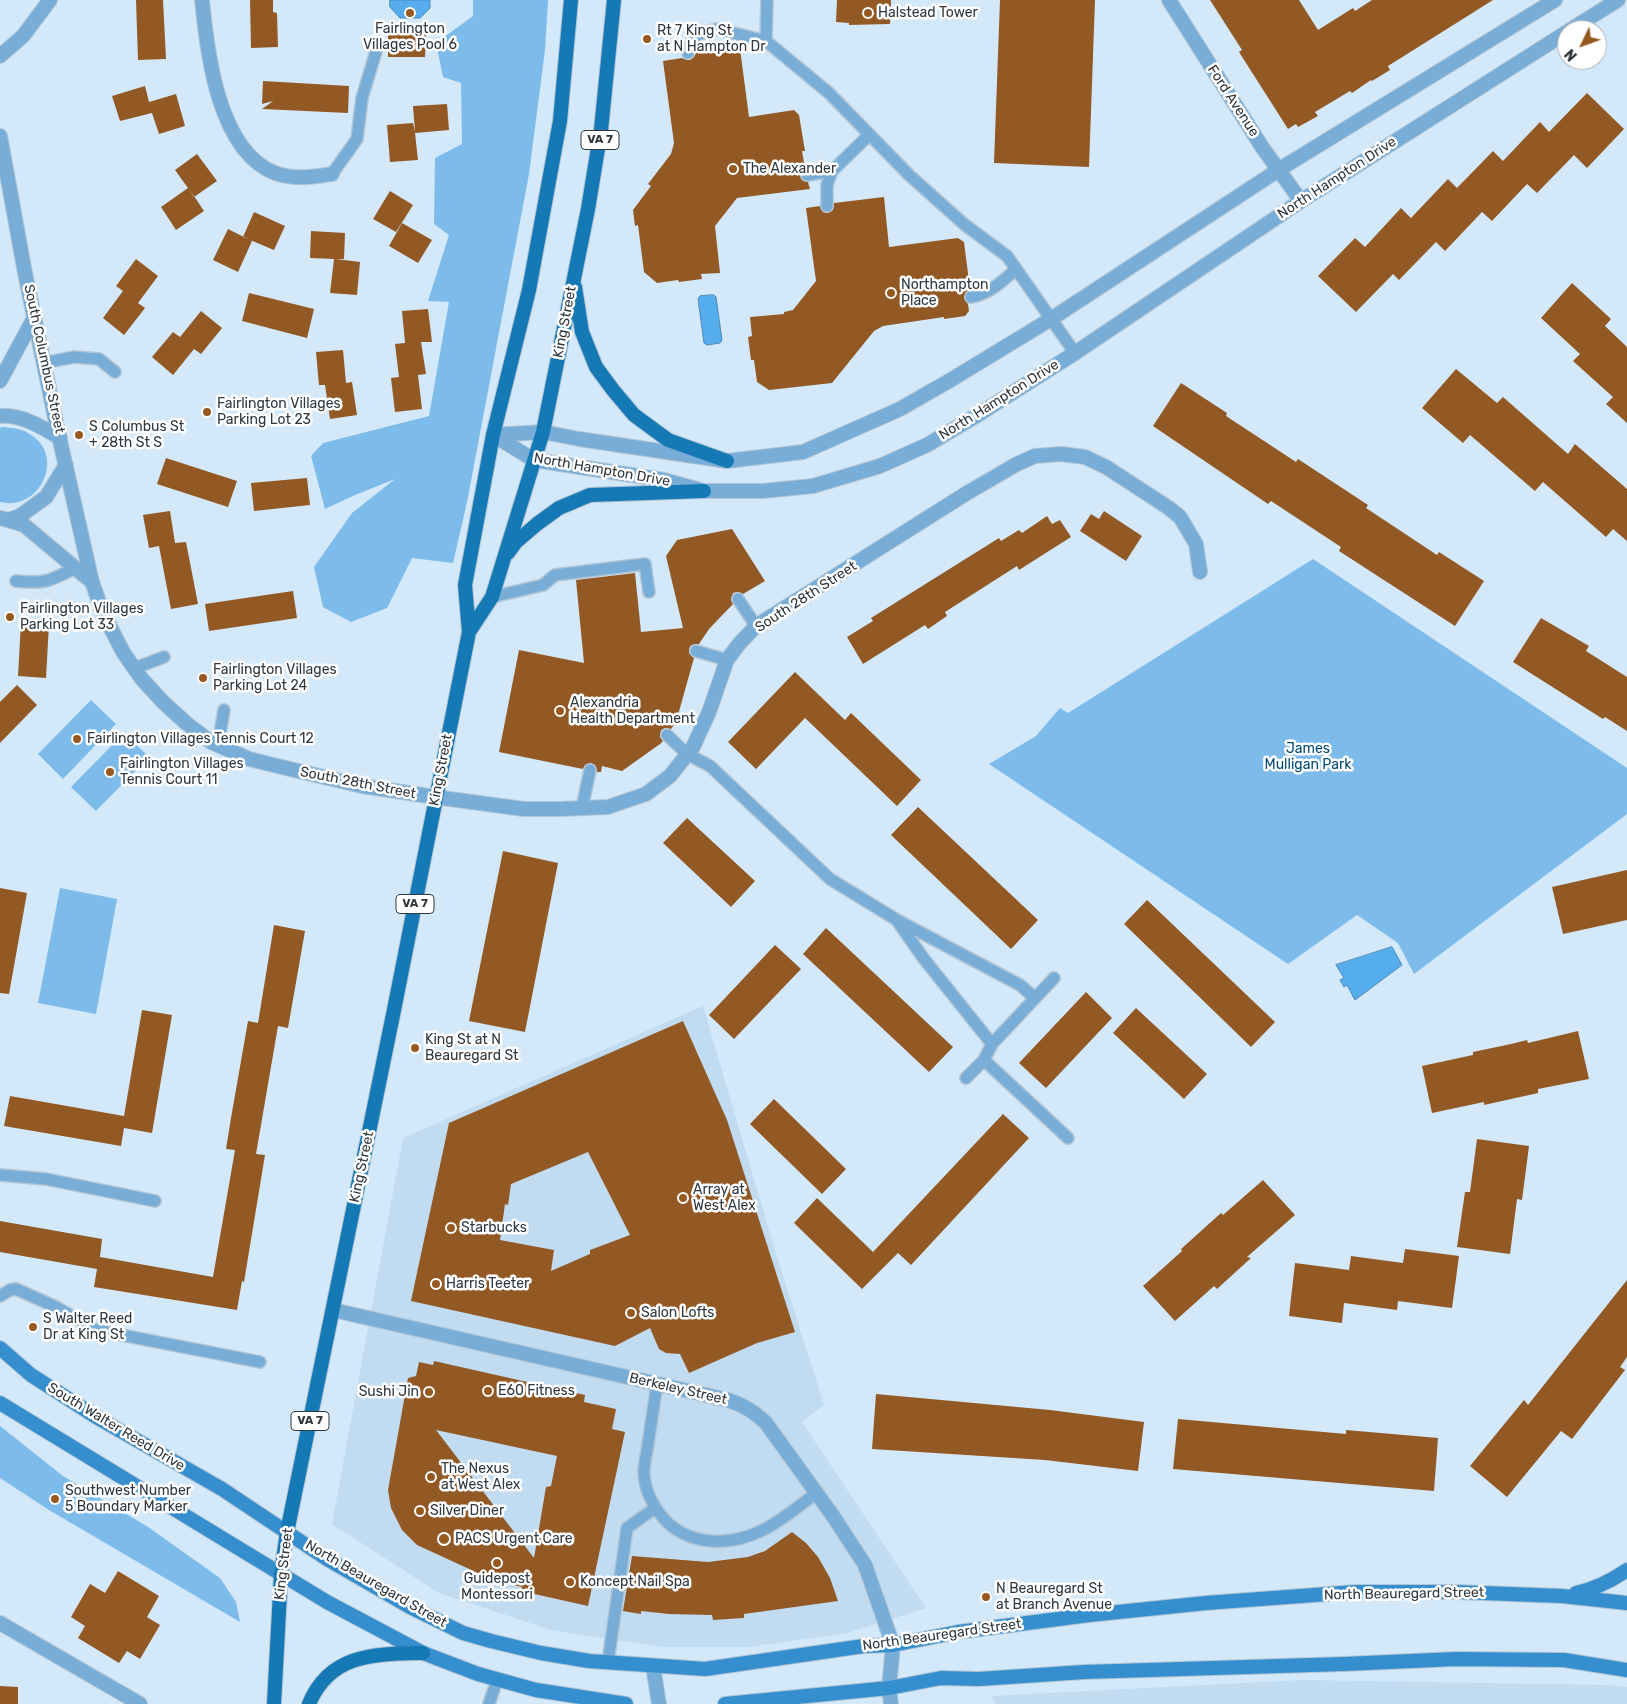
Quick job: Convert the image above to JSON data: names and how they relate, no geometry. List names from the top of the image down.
{
  "streets": {
    "main road": [
      "VA 7",
      "King Street",
      "South Walter Reed Drive",
      "North Beauregard Street"
    ],
    "street": [
      "Ford Avenue",
      "North Hampton Drive",
      "South Columbus Street",
      "South 28th Street",
      "Berkeley Street"
    ]
  },
  "crossings": [
    ["Ford Avenue", "North Hampton Drive"],
    ["North Hampton Drive", "King Street"],
    ["King Street", "South 28th Street"],
    ["King Street", "Berkeley Street"],
    ["King Street", "South Walter Reed Drive"],
    ["King Street", "North Beauregard Street"],
    ["South Columbus Street", "South 28th Street"],
    ["Berkeley Street", "North Beauregard Street"],
    ["South Walter Reed Drive", "North Beauregard Street"]
  ],
  "parks": ["James Mulligan Park"],
  "places": [
    "Fairlington Villages Pool 6",
    "Halstead Tower",
    "Rt 7 King St at N Hampton Dr",
    "The Alexander",
    "Northampton Place",
    "Fairlington Villages Parking Lot 23",
    "S Columbus St + 28th St S",
    "Fairlington Villages Parking Lot 33",
    "Fairlington Villages Parking Lot 24",
    "Alexandria Health Department",
    "Fairlington Villages Tennis Court 12",
    "Fairlington Villages Tennis Court 11",
    "King St at N Beauregard St",
    "Array at West Alex",
    "Starbucks",
    "Harris Teeter",
    "Salon Lofts",
    "S Walter Reed Dr at King St",
    "E60 Fitness",
    "Sushi Jin",
    "The Nexus at West Alex",
    "Southwest Number 5 Boundary Marker",
    "Silver Diner",
    "PACS Urgent Care",
    "Guidepost Montessori",
    "Koncept Nail Spa",
    "N Beauregard St at Branch Avenue"
  ],
  "north": "bottom left"
}
